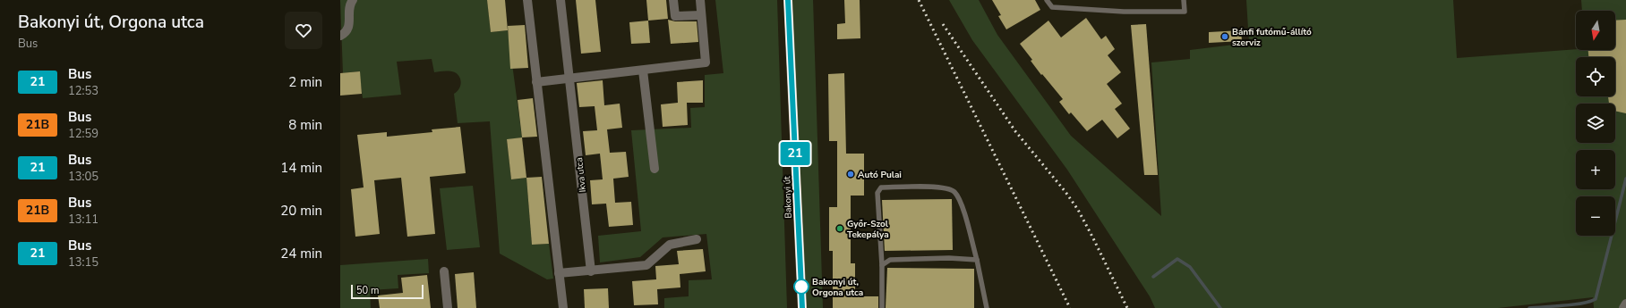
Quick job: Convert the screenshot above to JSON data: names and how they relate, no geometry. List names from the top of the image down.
{
  "streets": {
    "main road": ["Bakonyi út"],
    "street": ["Ikva utca"]
  },
  "places": [
    "Bánfi futómű-állító szerviz",
    "Autó Pulai",
    "Győr-Szol Tekepálya",
    "Bakonyi út, Orgona utca"
  ],
  "lines": ["bus line 21"],
  "scale_bar": "50 m",
  "north": "bottom",
  "page": {
    "heading": ["Bakonyi út, Orgona utca", "Bus"],
    "on_map": "21",
    "map_buttons": ["+", "−"],
    "list": [
      {
        "mark": "21",
        "name": "Bus",
        "note": "12:53",
        "value": "2 min"
      },
      {
        "mark": "21B",
        "name": "Bus",
        "note": "12:59",
        "value": "8 min"
      },
      {
        "mark": "21",
        "name": "Bus",
        "note": "13:05",
        "value": "14 min"
      },
      {
        "mark": "21B",
        "name": "Bus",
        "note": "13:11",
        "value": "20 min"
      },
      {
        "mark": "21",
        "name": "Bus",
        "note": "13:15",
        "value": "24 min"
      }
    ],
    "scale": "50 m"
  }
}
